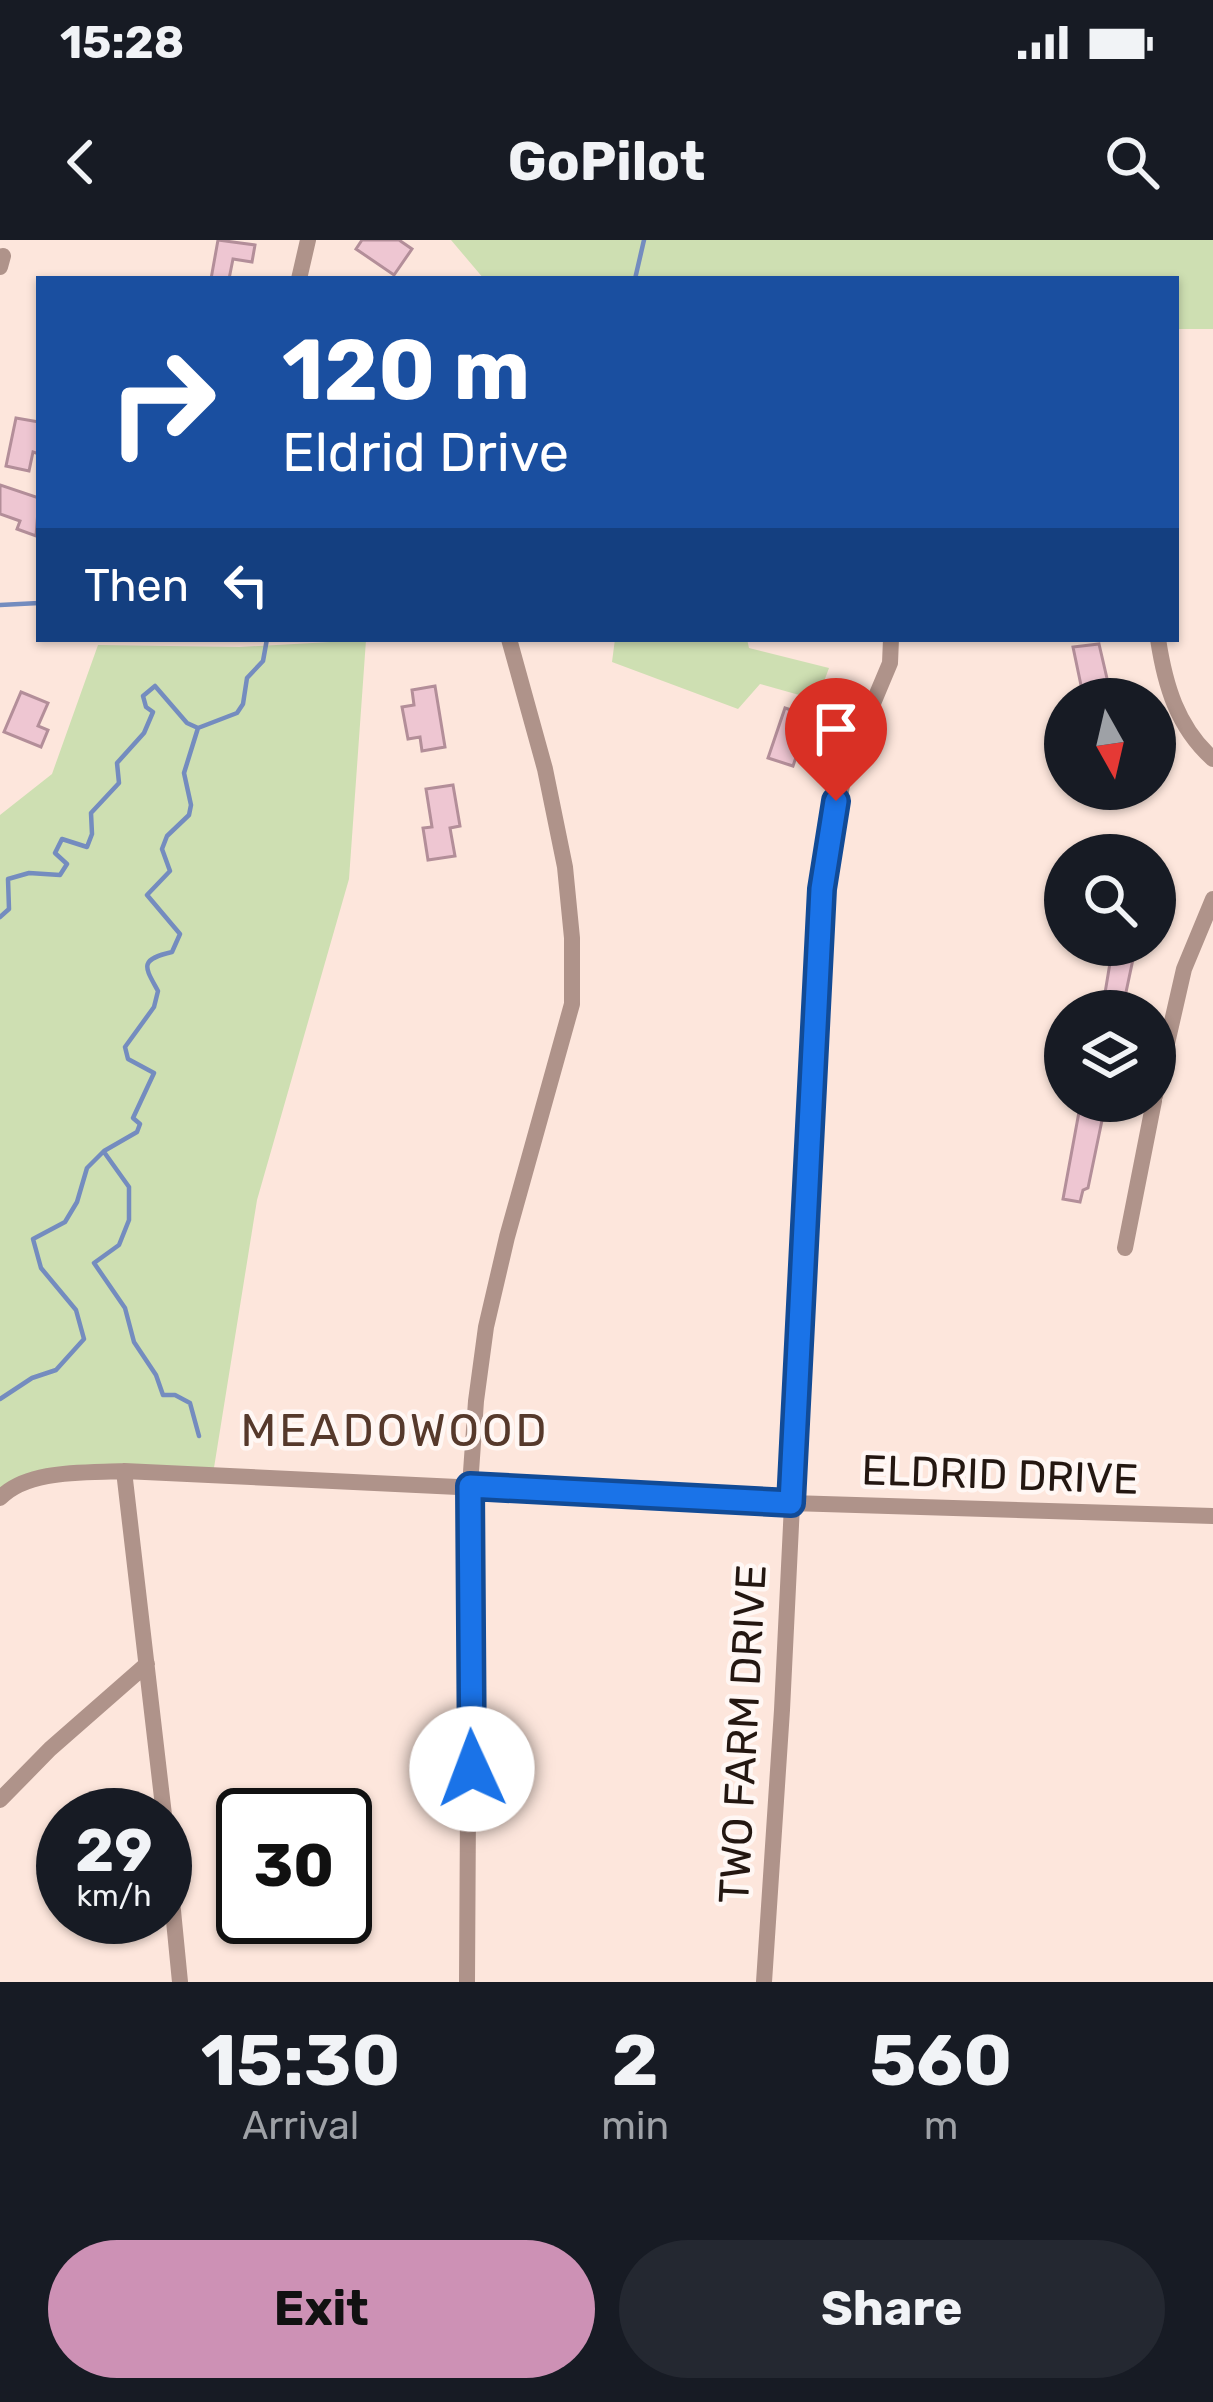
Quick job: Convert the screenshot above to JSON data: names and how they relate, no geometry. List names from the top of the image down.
{
  "streets": {
    "street": ["ELDRID DRIVE", "TWO FARM DRIVE"]
  },
  "crossings": [
    ["ELDRID DRIVE", "TWO FARM DRIVE"]
  ],
  "districts": ["MEADOWOOD"],
  "north": "bottom",
  "page": {
    "status": "15:28",
    "header": "GoPilot",
    "turn": ["120 m", "Eldrid Drive"],
    "then": "Then",
    "speed": "29 km/h",
    "limit": "30",
    "eta": [
      "15:30",
      "Arrival",
      "2",
      "min",
      "560",
      "m"
    ],
    "buttons": ["Exit", "Share"]
  }
}
